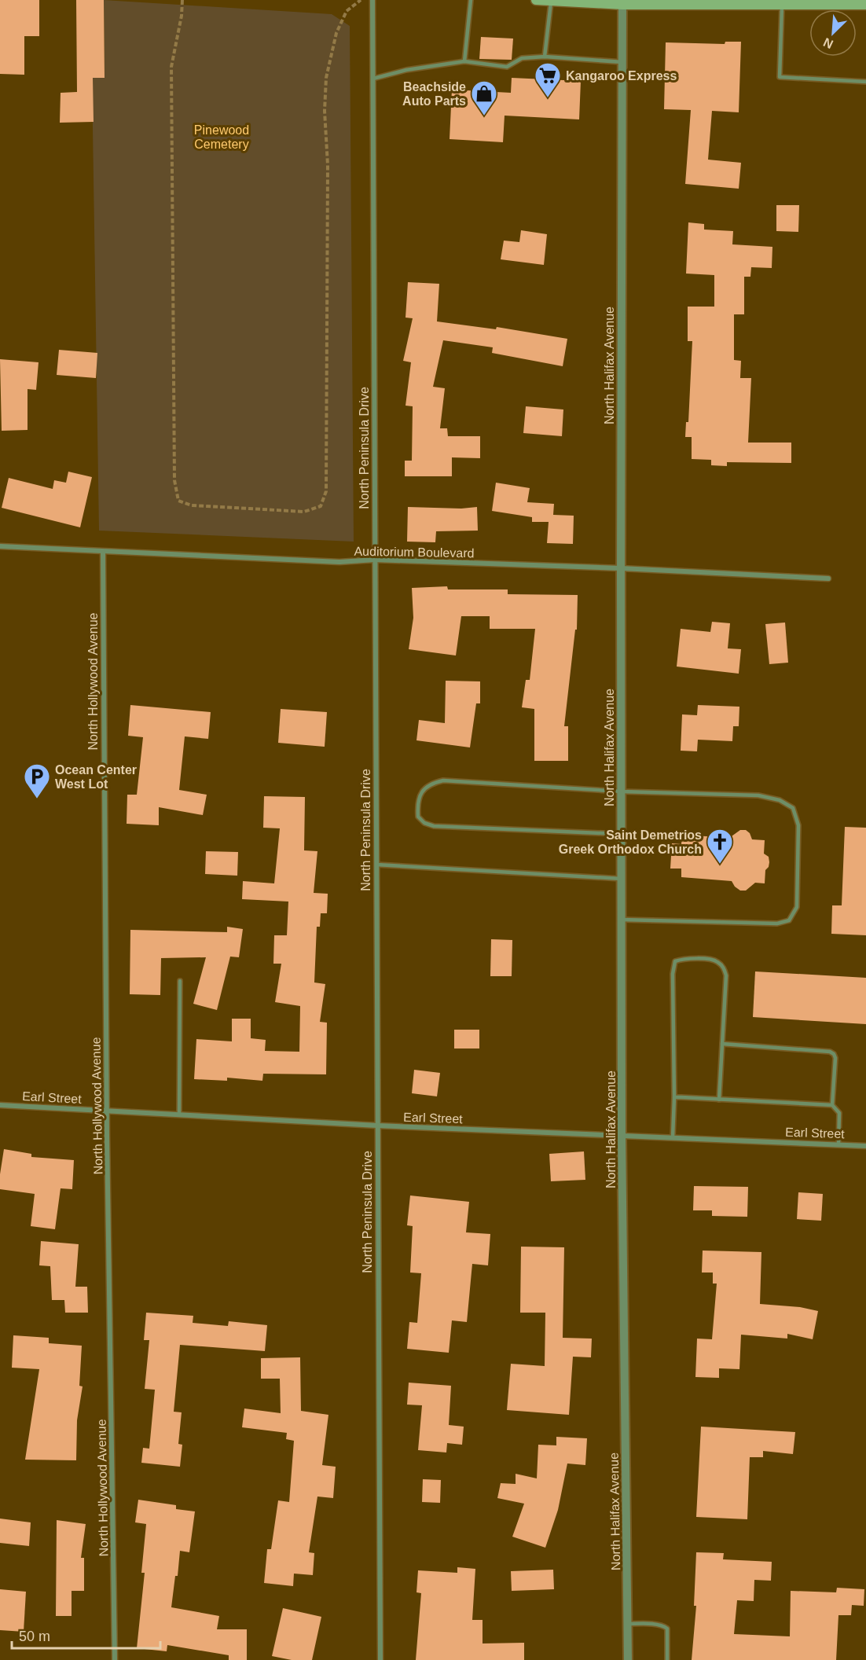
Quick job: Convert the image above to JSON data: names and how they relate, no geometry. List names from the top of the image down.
{
  "streets": {
    "street": [
      "North Halifax Avenue",
      "North Peninsula Drive",
      "Auditorium Boulevard",
      "North Hollywood Avenue",
      "Earl Street"
    ]
  },
  "crossings": [
    ["North Halifax Avenue", "Auditorium Boulevard"],
    ["North Halifax Avenue", "Earl Street"],
    ["North Peninsula Drive", "Auditorium Boulevard"],
    ["North Peninsula Drive", "Earl Street"],
    ["Auditorium Boulevard", "North Hollywood Avenue"],
    ["North Hollywood Avenue", "Earl Street"]
  ],
  "parks": ["Pinewood Cemetery"],
  "places": {
    "supermarket": ["Kangaroo Express"],
    "shop": ["Beachside Auto Parts"],
    "parking": ["Ocean Center West Lot"],
    "church": ["Saint Demetrios Greek Orthodox Church"]
  },
  "scale_bar": "50 m",
  "north": "bottom left"
}
